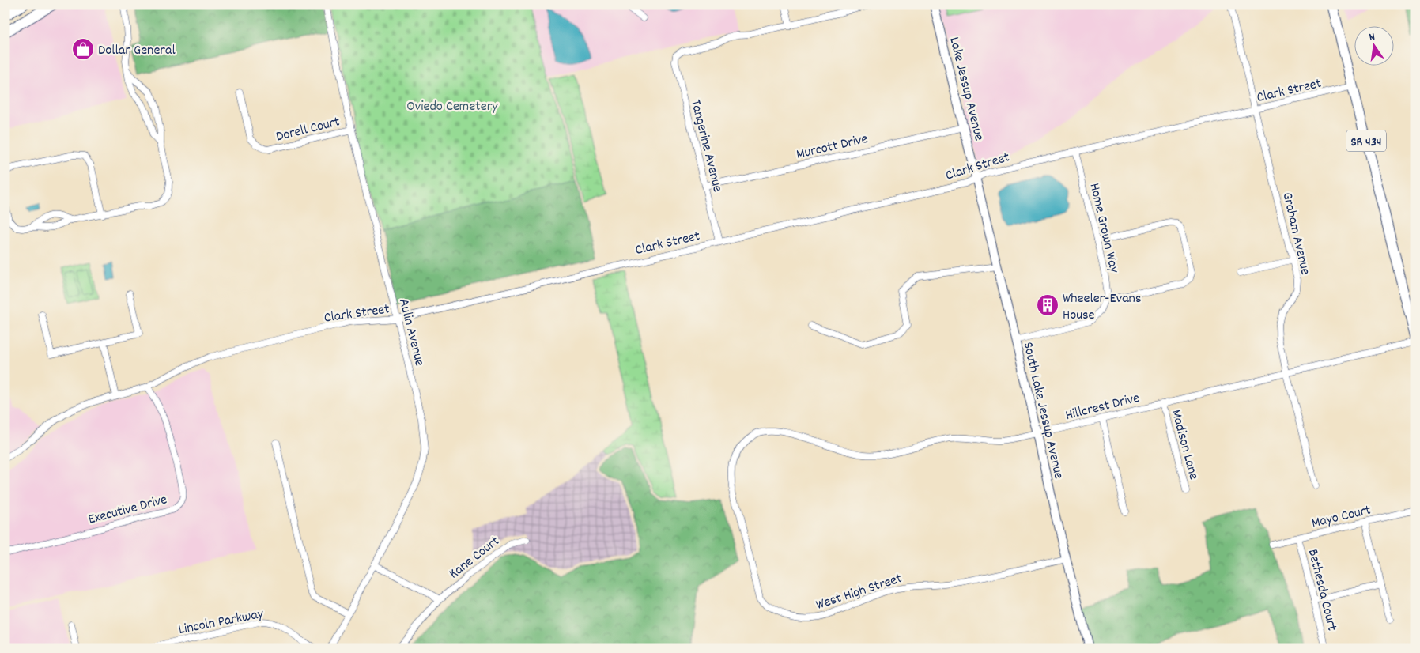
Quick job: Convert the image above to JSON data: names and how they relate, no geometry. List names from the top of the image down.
{
  "streets": {
    "main road": ["SR 434"],
    "street": [
      "Lake Jessup Avenue",
      "Clark Street",
      "Dorell Court",
      "Tangerine Avenue",
      "Murcott Drive",
      "Home Grown Way",
      "Graham Avenue",
      "Aulin Avenue",
      "Hillcrest Drive",
      "South Lake Jessup Avenue",
      "Madison Lane",
      "Executive Drive",
      "Mayo Court",
      "Kane Court",
      "Bethesda Court",
      "West High Street",
      "Lincoln Parkway"
    ]
  },
  "crossings": [
    ["Lake Jessup Avenue", "Clark Street"],
    ["Lake Jessup Avenue", "Murcott Drive"],
    ["Lake Jessup Avenue", "South Lake Jessup Avenue"],
    ["Clark Street", "SR 434"],
    ["Clark Street", "Tangerine Avenue"],
    ["Clark Street", "Home Grown Way"],
    ["Clark Street", "Graham Avenue"],
    ["Clark Street", "Aulin Avenue"],
    ["Clark Street", "South Lake Jessup Avenue"],
    ["Clark Street", "Executive Drive"],
    ["Dorell Court", "Aulin Avenue"],
    ["Tangerine Avenue", "Murcott Drive"],
    ["Home Grown Way", "South Lake Jessup Avenue"],
    ["Graham Avenue", "Hillcrest Drive"],
    ["Hillcrest Drive", "South Lake Jessup Avenue"],
    ["Hillcrest Drive", "Madison Lane"],
    ["Hillcrest Drive", "West High Street"],
    ["South Lake Jessup Avenue", "West High Street"],
    ["Mayo Court", "Bethesda Court"]
  ],
  "parks": ["Oviedo Cemetery"],
  "places": {
    "shop": ["Dollar General"],
    "building": ["Wheeler-Evans House"]
  },
  "north": "top"
}
